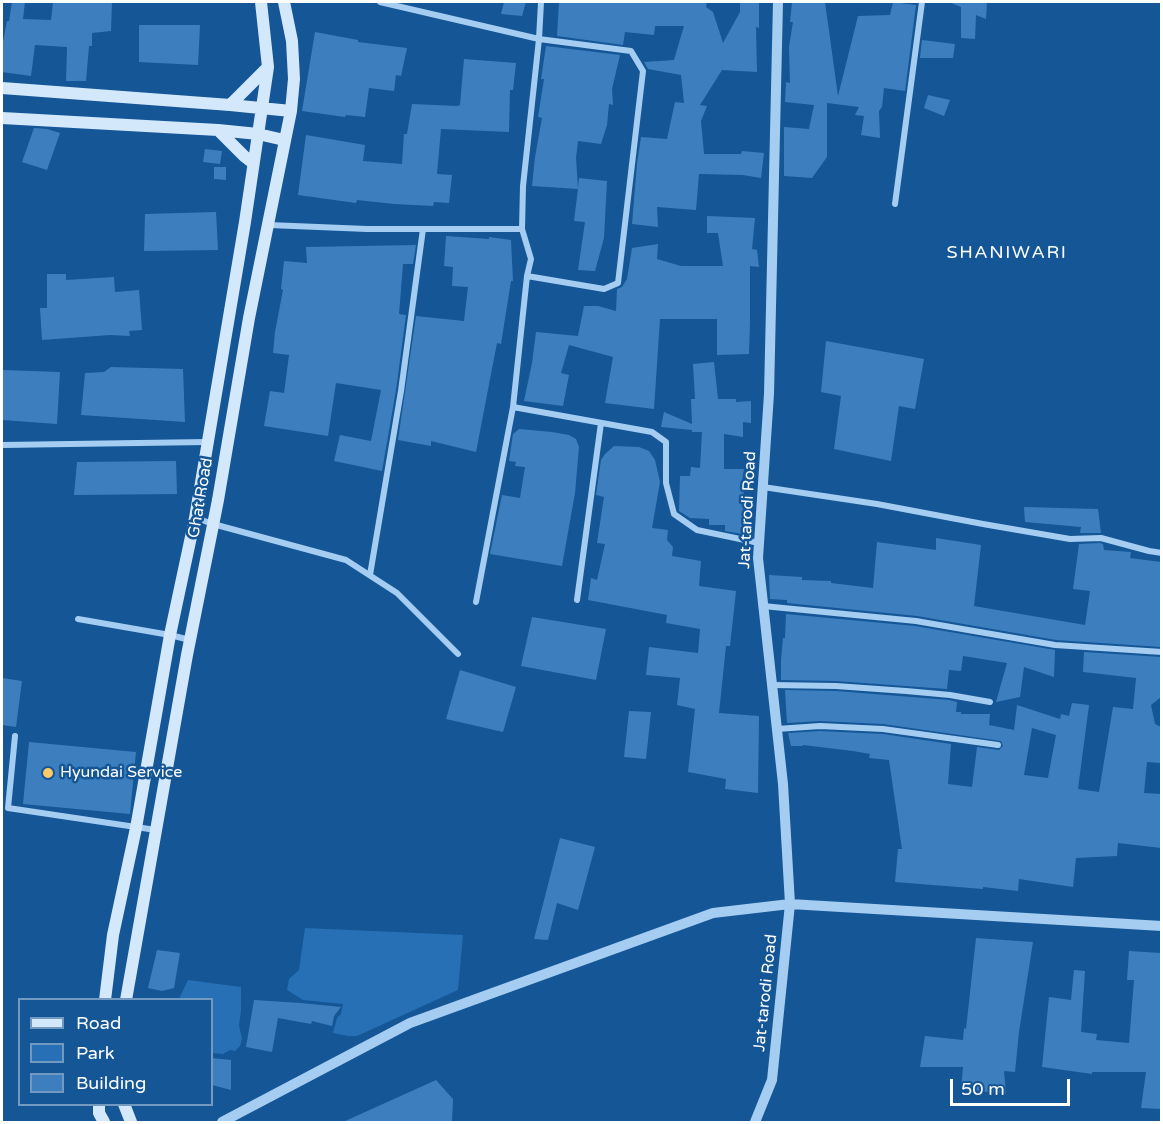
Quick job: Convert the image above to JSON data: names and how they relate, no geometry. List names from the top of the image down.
{
  "streets": {
    "main road": ["Ghat Road"],
    "street": ["Jat-tarodi Road"]
  },
  "districts": ["SHANIWARI"],
  "places": ["Hyundai Service"],
  "legend": ["Road", "Park", "Building"],
  "scale_bar": "50 m"
}
